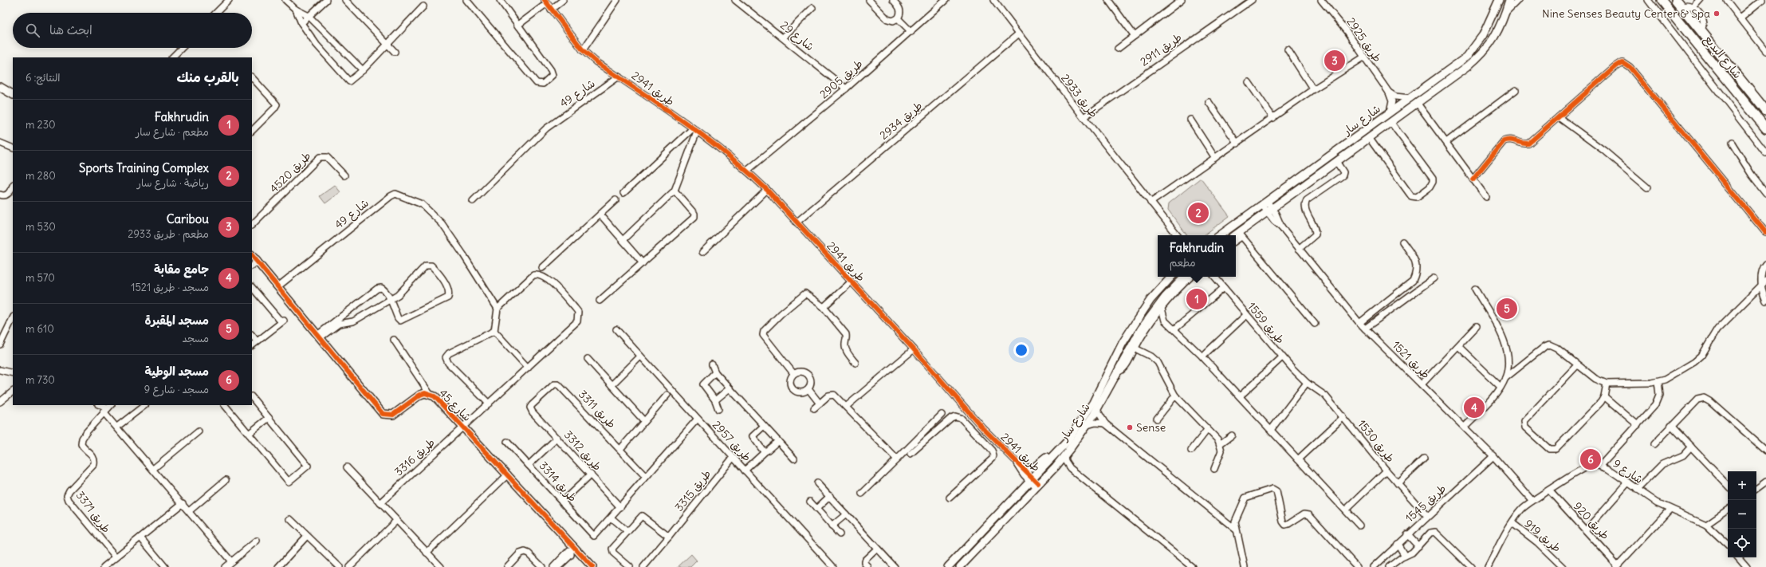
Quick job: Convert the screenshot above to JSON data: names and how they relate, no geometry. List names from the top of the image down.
{
  "streets": {
    "main road": ["شارع البديع"],
    "street": [
      "شارع 29",
      "طريق 2925",
      "طريق 2911",
      "طريق 2905",
      "طريق 2941",
      "شارع 49",
      "طريق 2933",
      "شارع سار",
      "طريق 2934",
      "طريق 4520",
      "طريق 1559",
      "طريق 1521",
      "شارع 45",
      "طريق 3311",
      "طريق 2957",
      "طريق 1530",
      "طريق 3312",
      "طريق 3316",
      "شارع 9",
      "طريق 3314",
      "طريق 3315",
      "طريق 1545",
      "طريق 3371",
      "طريق 920",
      "طريق 919"
    ]
  },
  "crossings": [
    ["شارع 29", "طريق 2905"],
    ["طريق 2925", "شارع سار"],
    ["طريق 2911", "طريق 2933"],
    ["طريق 2905", "طريق 2941"],
    ["طريق 2941", "شارع 49"],
    ["طريق 2941", "شارع سار"],
    ["طريق 2941", "طريق 2934"],
    ["شارع 49", "شارع 45"],
    ["شارع 49", "طريق 3316"],
    ["طريق 2933", "طريق 2934"],
    ["شارع سار", "طريق 1521"],
    ["طريق 1559", "طريق 1530"],
    ["طريق 1521", "شارع 9"],
    ["طريق 1521", "طريق 1545"],
    ["شارع 45", "طريق 3316"],
    ["طريق 3311", "طريق 3312"],
    ["طريق 2957", "طريق 3315"],
    ["طريق 1530", "طريق 1545"],
    ["شارع 9", "طريق 920"],
    ["شارع 9", "طريق 919"]
  ],
  "places": ["Nine Senses Beauty Center & Spa", "Sense"],
  "page": {
    "search": "ابحث هنا",
    "pins": [
      "3",
      "2",
      "1",
      "5",
      "4",
      "6"
    ],
    "heading": ["بالقرب منك", "النتائج: 6"],
    "list": [
      {
        "mark": "1",
        "name": "Fakhrudin",
        "note": "مطعم · شارع سار",
        "value": "230 m"
      },
      {
        "mark": "2",
        "name": "Sports Training Complex",
        "note": "رياضة · شارع سار",
        "value": "280 m"
      },
      {
        "mark": "3",
        "name": "Caribou",
        "note": "مطعم · طريق 2933",
        "value": "530 m"
      },
      {
        "mark": "4",
        "name": "جامع مقابة",
        "note": "مسجد · طريق 1521",
        "value": "570 m"
      },
      {
        "mark": "5",
        "name": "مسجد المقبرة",
        "note": "مسجد",
        "value": "610 m"
      },
      {
        "mark": "6",
        "name": "مسجد الوطية",
        "note": "مسجد · شارع 9",
        "value": "730 m"
      }
    ],
    "popup": ["Fakhrudin", "مطعم"],
    "map_buttons": ["+", "−"]
  }
}
